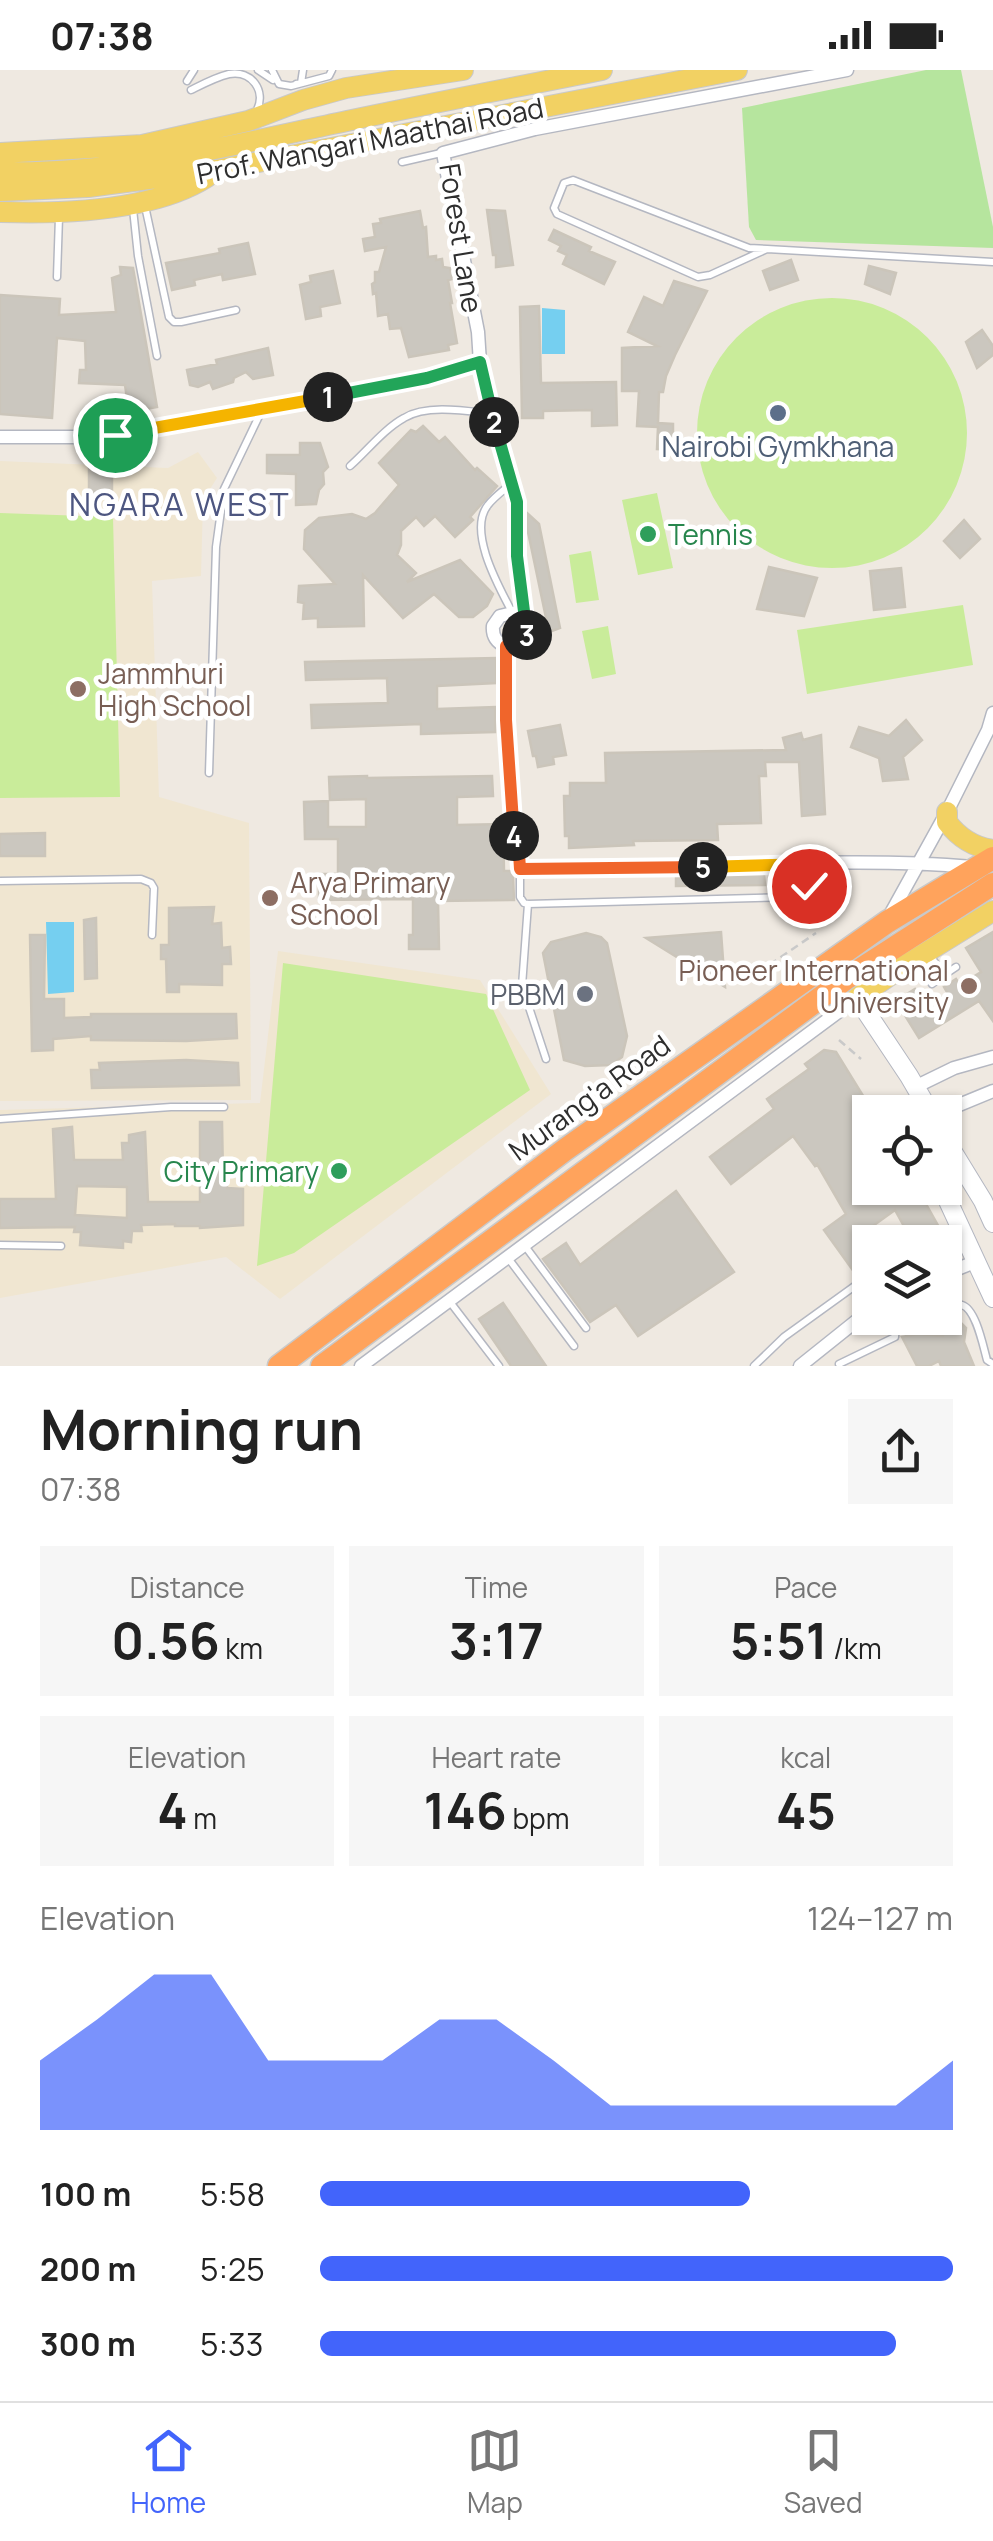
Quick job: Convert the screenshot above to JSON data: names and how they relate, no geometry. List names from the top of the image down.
{
  "streets": {
    "highway": ["Murang'a Road"],
    "main road": ["Prof. Wangari Maathai Road"],
    "street": ["Forest Lane"]
  },
  "districts": ["NGARA WEST"],
  "places": [
    "Nairobi Gymkhana",
    "Tennis",
    "Jammhuri High School",
    "Arya Primary School",
    "Pioneer International University",
    "PBBM",
    "City Primary"
  ],
  "page": {
    "status": "07:38",
    "pins": [
      "1",
      "2",
      "3",
      "4",
      "5"
    ],
    "heading": ["Morning run", "07:38"],
    "stats": [
      ["Distance", "0.56 km"],
      ["Time", "3:17"],
      ["Pace", "5:51 /km"],
      ["Elevation", "4 m"],
      ["Heart rate", "146 bpm"],
      ["kcal", "45"]
    ],
    "chart": ["Elevation", "124–127 m"],
    "list": [
      {
        "name": "100 m",
        "note": "5:58"
      },
      {
        "name": "200 m",
        "note": "5:25"
      },
      {
        "name": "300 m",
        "note": "5:33"
      }
    ],
    "tabs": ["Home", "Map", "Saved"]
  }
}
